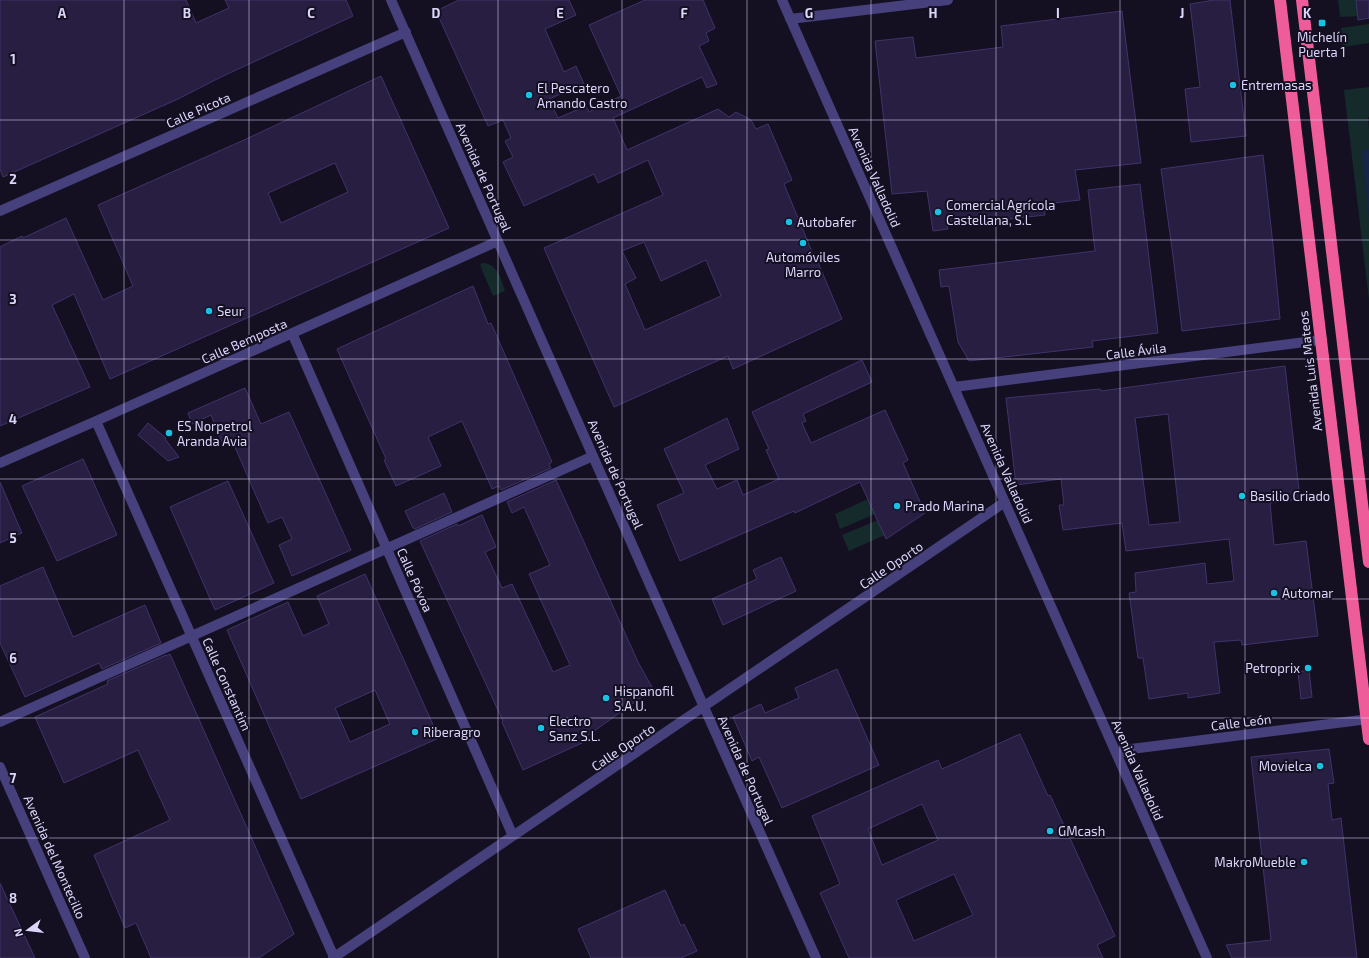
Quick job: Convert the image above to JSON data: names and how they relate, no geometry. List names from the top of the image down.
{
  "streets": {
    "highway": ["Avenida Luis Mateos"],
    "street": [
      "Calle Picota",
      "Avenida de Portugal",
      "Avenida Valladolid",
      "Calle Bemposta",
      "Calle Ávila",
      "Calle Oporto",
      "Calle Póvoa",
      "Calle Constantim",
      "Calle León",
      "Avenida del Montecillo"
    ]
  },
  "crossings": [
    ["Calle Picota", "Avenida de Portugal"],
    ["Avenida de Portugal", "Calle Bemposta"],
    ["Avenida de Portugal", "Calle Oporto"],
    ["Avenida Valladolid", "Calle Ávila"],
    ["Avenida Valladolid", "Calle Oporto"],
    ["Avenida Valladolid", "Calle León"],
    ["Calle Bemposta", "Calle Póvoa"],
    ["Calle Bemposta", "Calle Constantim"],
    ["Calle Ávila", "Avenida Luis Mateos"],
    ["Avenida Luis Mateos", "Calle León"],
    ["Calle Oporto", "Calle Póvoa"],
    ["Calle Oporto", "Calle Constantim"]
  ],
  "places": {
    "transit": ["Michelín Puerta 1"],
    "other": [
      "Entremasas",
      "El Pescatero Amando Castro",
      "Comercial Agrícola Castellana, S.L",
      "Autobafer",
      "Automóviles Marro",
      "Seur",
      "ES Norpetrol Aranda Avia",
      "Basilio Criado",
      "Prado Marina",
      "Automar",
      "Petroprix",
      "Hispanofil S.A.U.",
      "Electro Sanz S.L.",
      "Riberagro",
      "Movielca",
      "GMcash",
      "MakroMueble"
    ]
  },
  "north": "left",
  "grid": {
    "columns": [
      "A",
      "B",
      "C",
      "D",
      "E",
      "F",
      "G",
      "H",
      "I",
      "J",
      "K"
    ],
    "rows": [
      "1",
      "2",
      "3",
      "4",
      "5",
      "6",
      "7",
      "8"
    ]
  }
}
